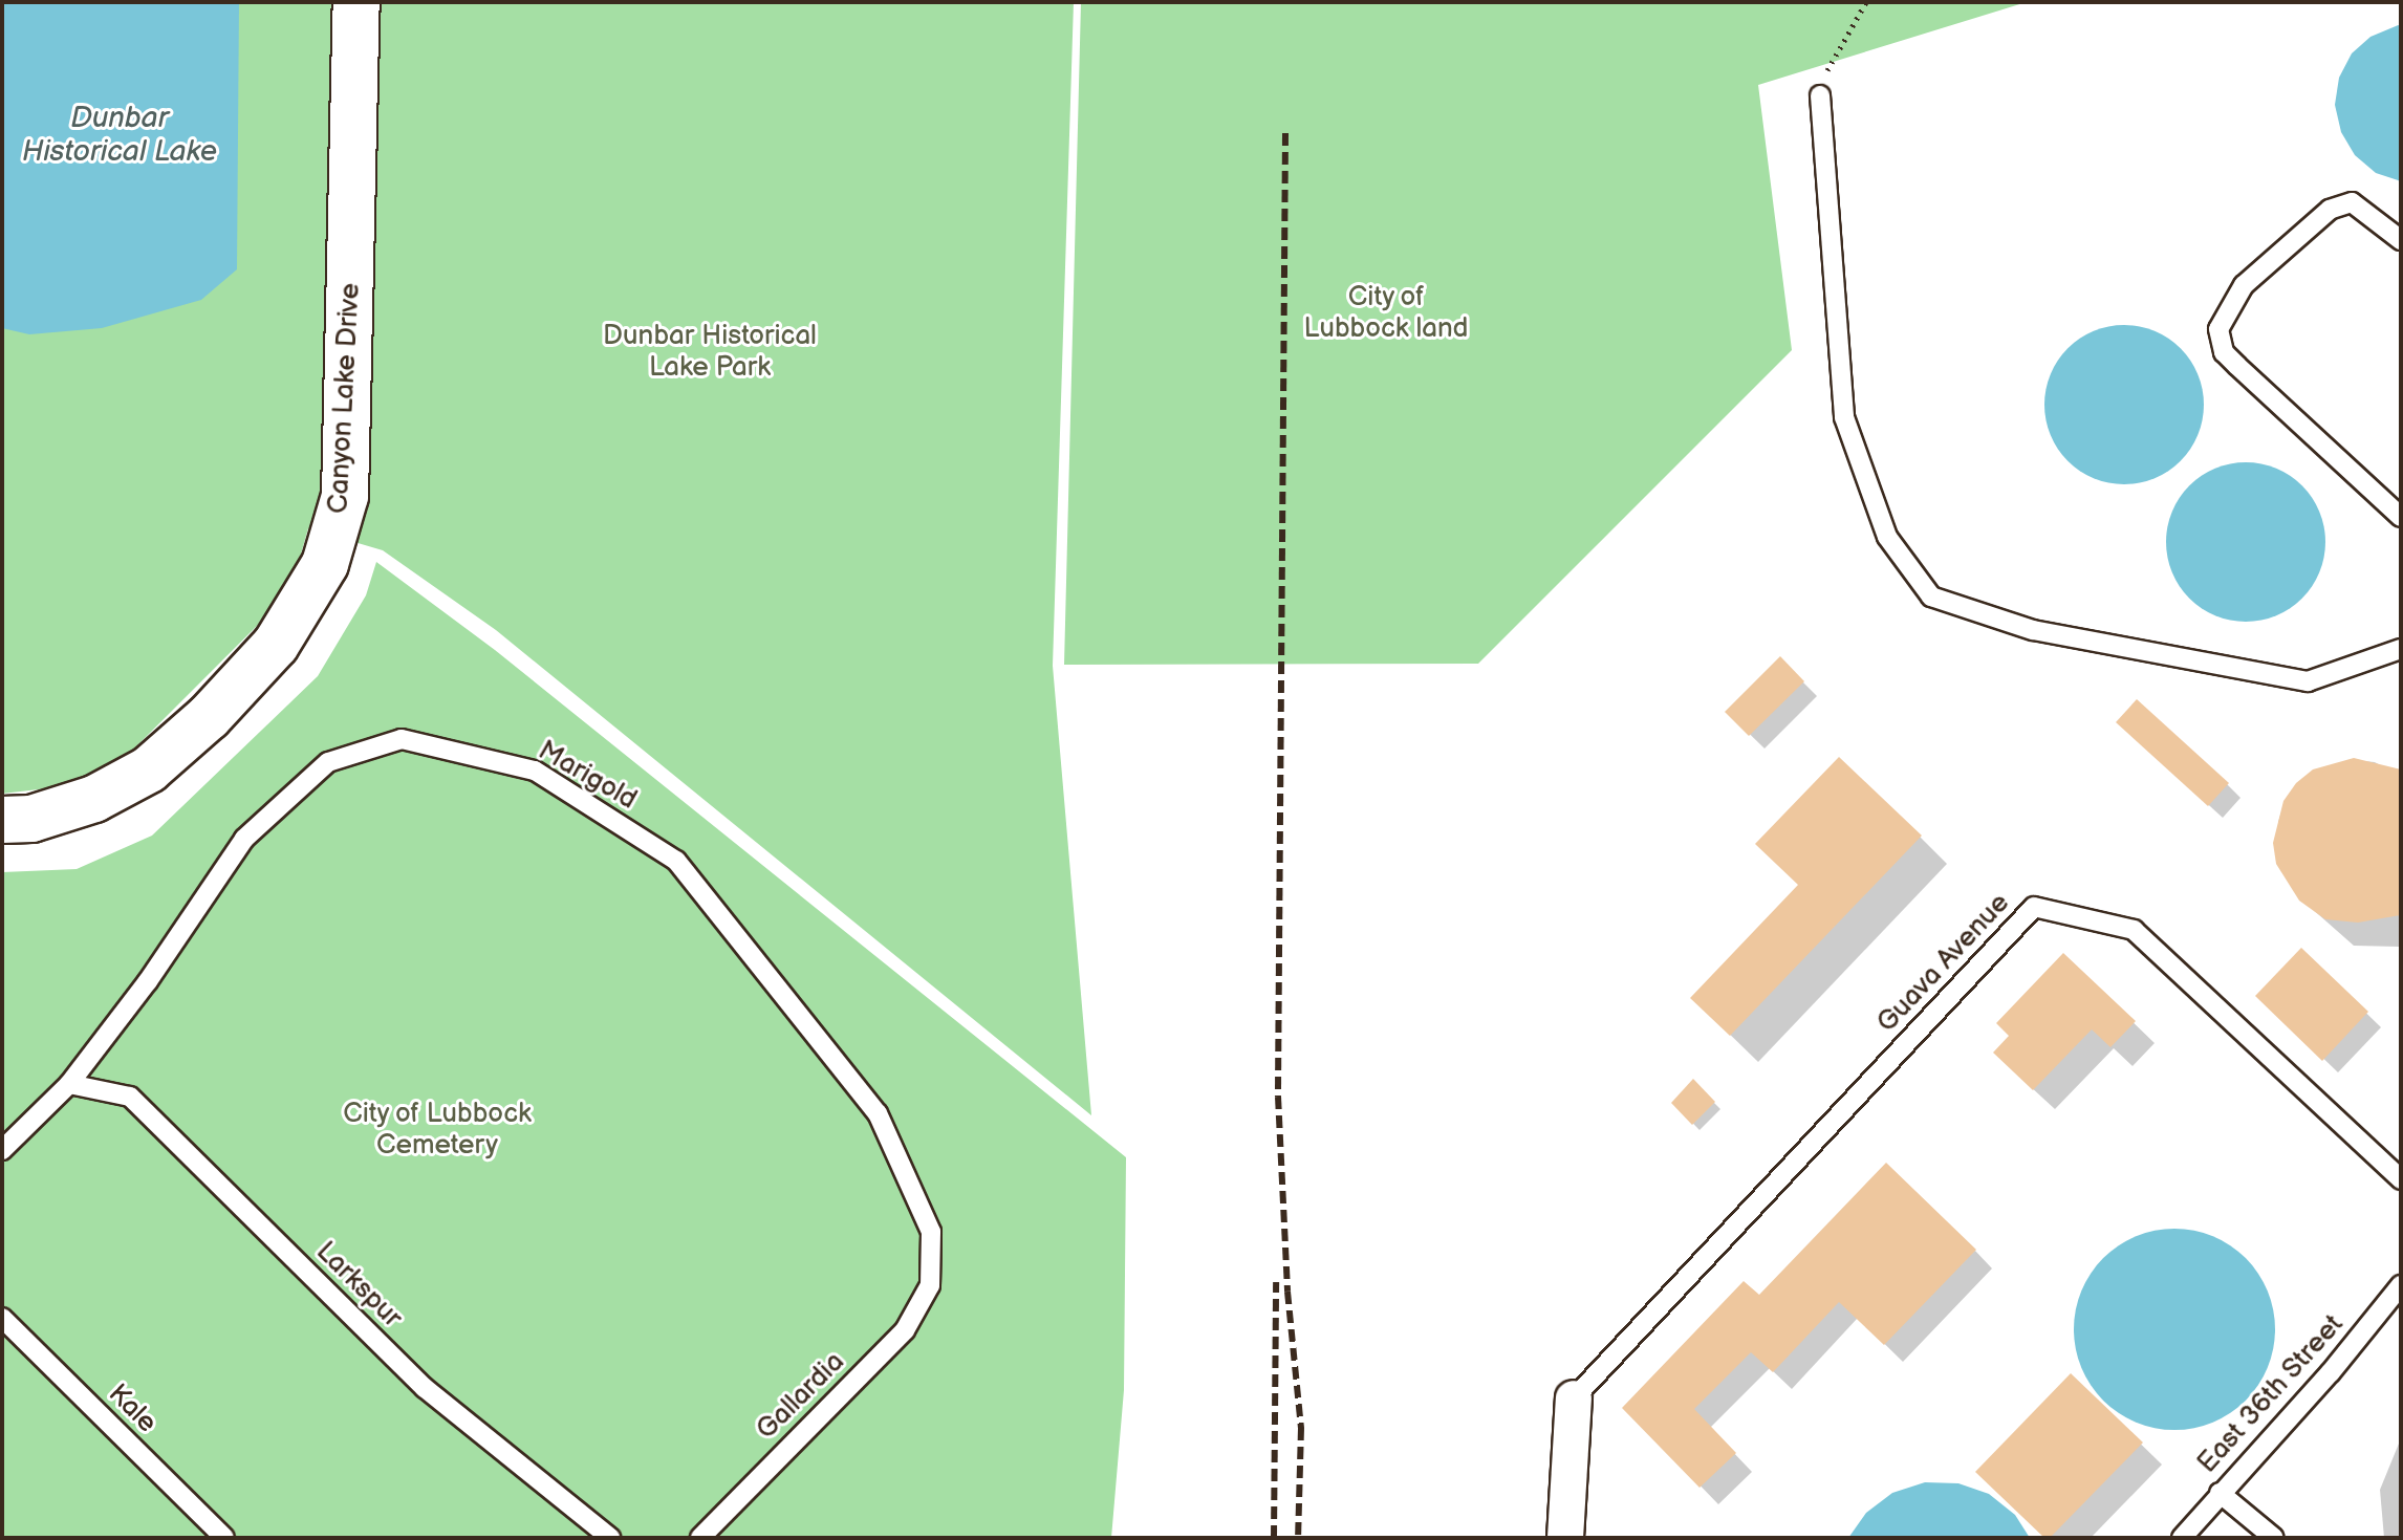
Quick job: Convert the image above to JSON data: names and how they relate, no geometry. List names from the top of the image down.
{
  "streets": {
    "street": ["Canyon Lake Drive"],
    "lane": [
      "Marigold",
      "Guava Avenue",
      "Larkspur",
      "East 36th Street",
      "Gallardia",
      "Kale"
    ]
  },
  "crossings": [
    ["Marigold", "Larkspur"],
    ["Marigold", "Gallardia"]
  ],
  "water": ["Dunbar Historical Lake"],
  "parks": ["City of Lubbock land", "Dunbar Historical Lake Park", "City of Lubbock Cemetery"]
}
